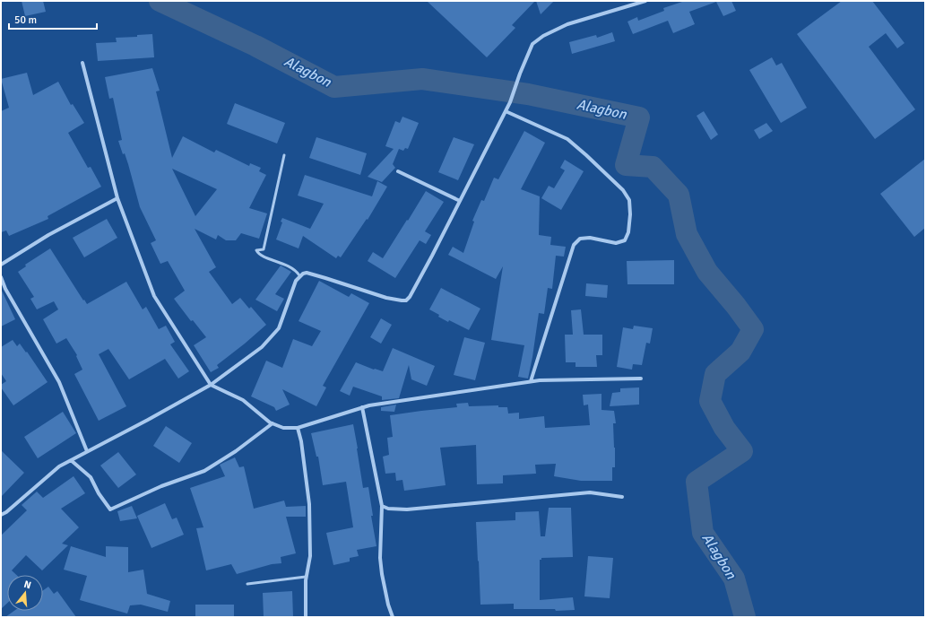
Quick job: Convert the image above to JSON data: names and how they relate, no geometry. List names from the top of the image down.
{
  "water": ["Alagbon"],
  "scale_bar": "50 m",
  "north": "top"
}
